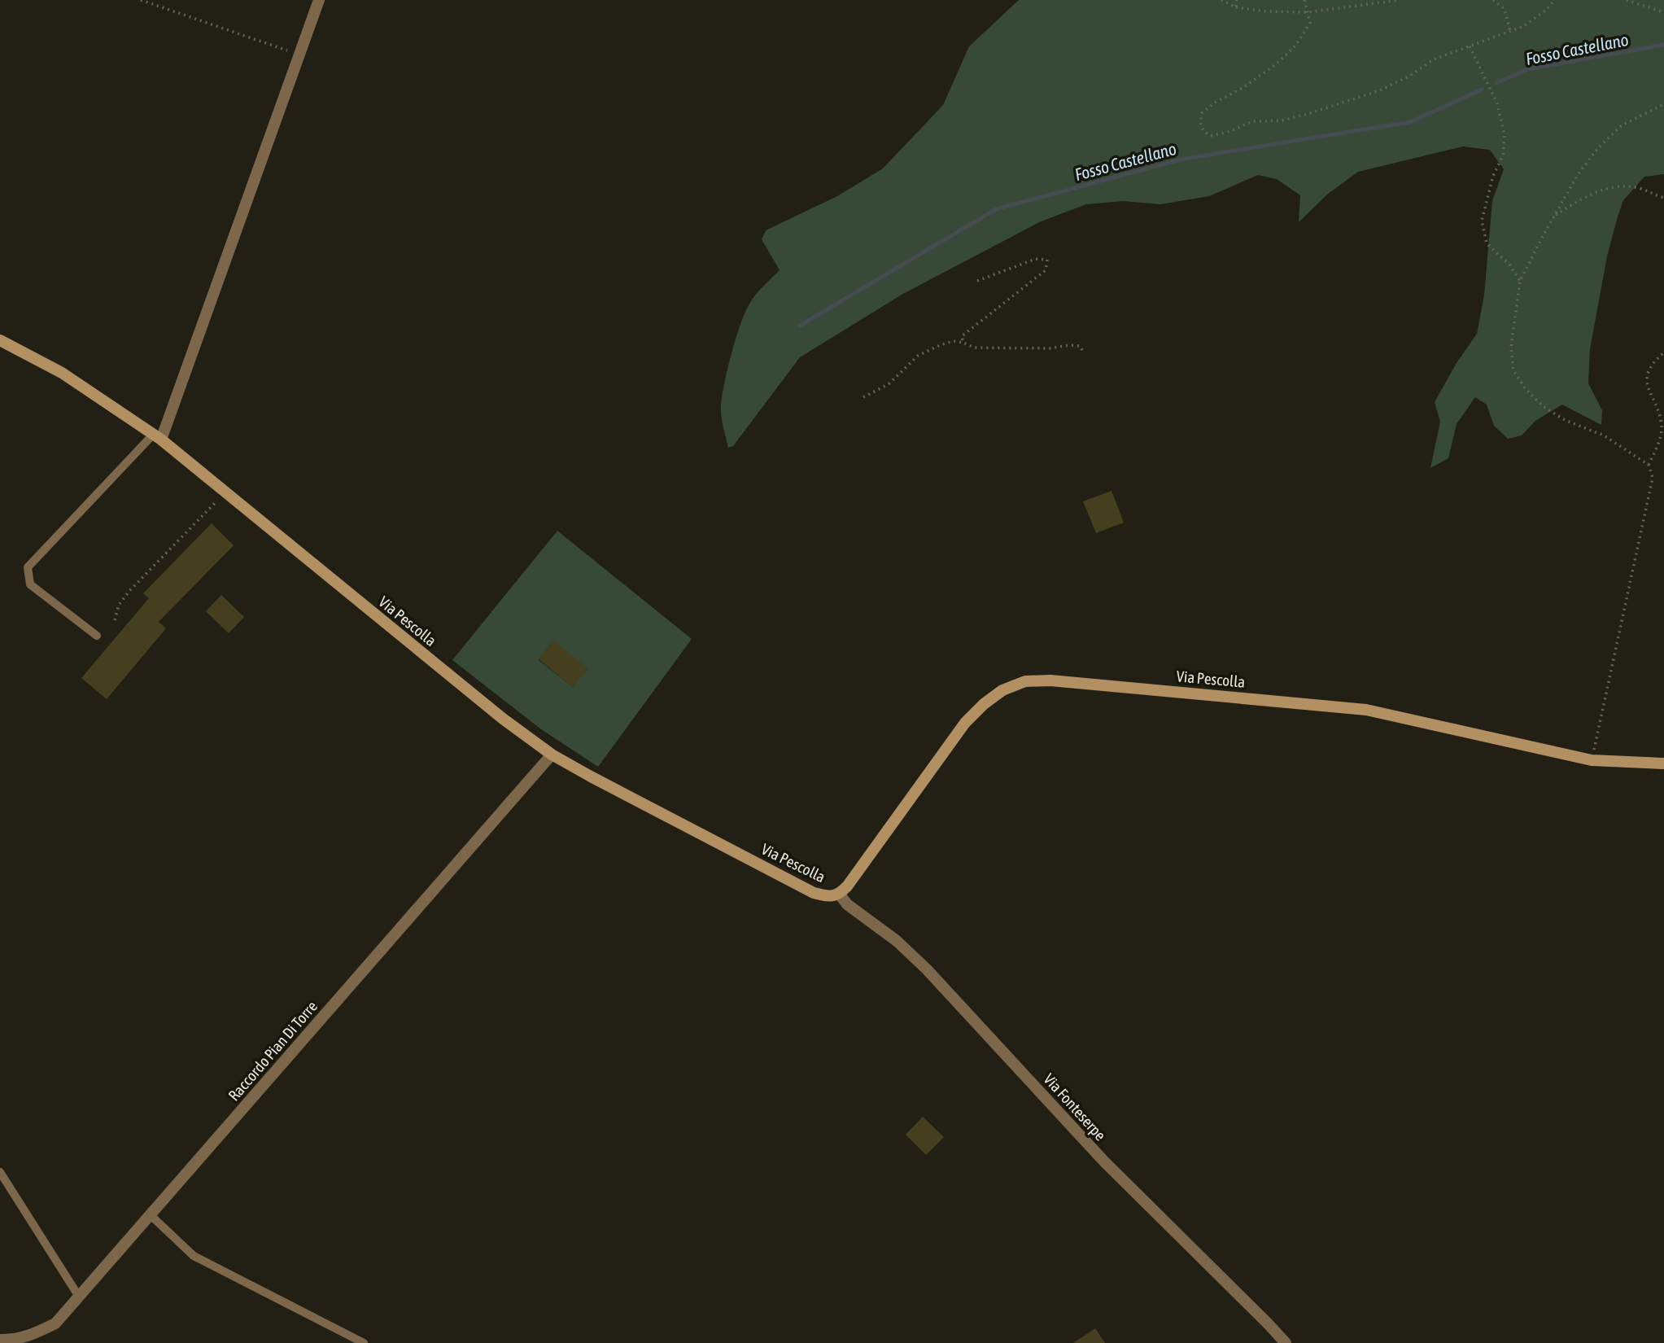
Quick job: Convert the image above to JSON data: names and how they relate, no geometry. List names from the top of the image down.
{
  "streets": {
    "street": ["Via Pescolla", "Raccordo Pian Di Torre", "Via Fonteserpe"]
  },
  "crossings": [
    ["Via Pescolla", "Raccordo Pian Di Torre"],
    ["Via Pescolla", "Via Fonteserpe"]
  ],
  "water": ["Fosso Castellano"]
}
